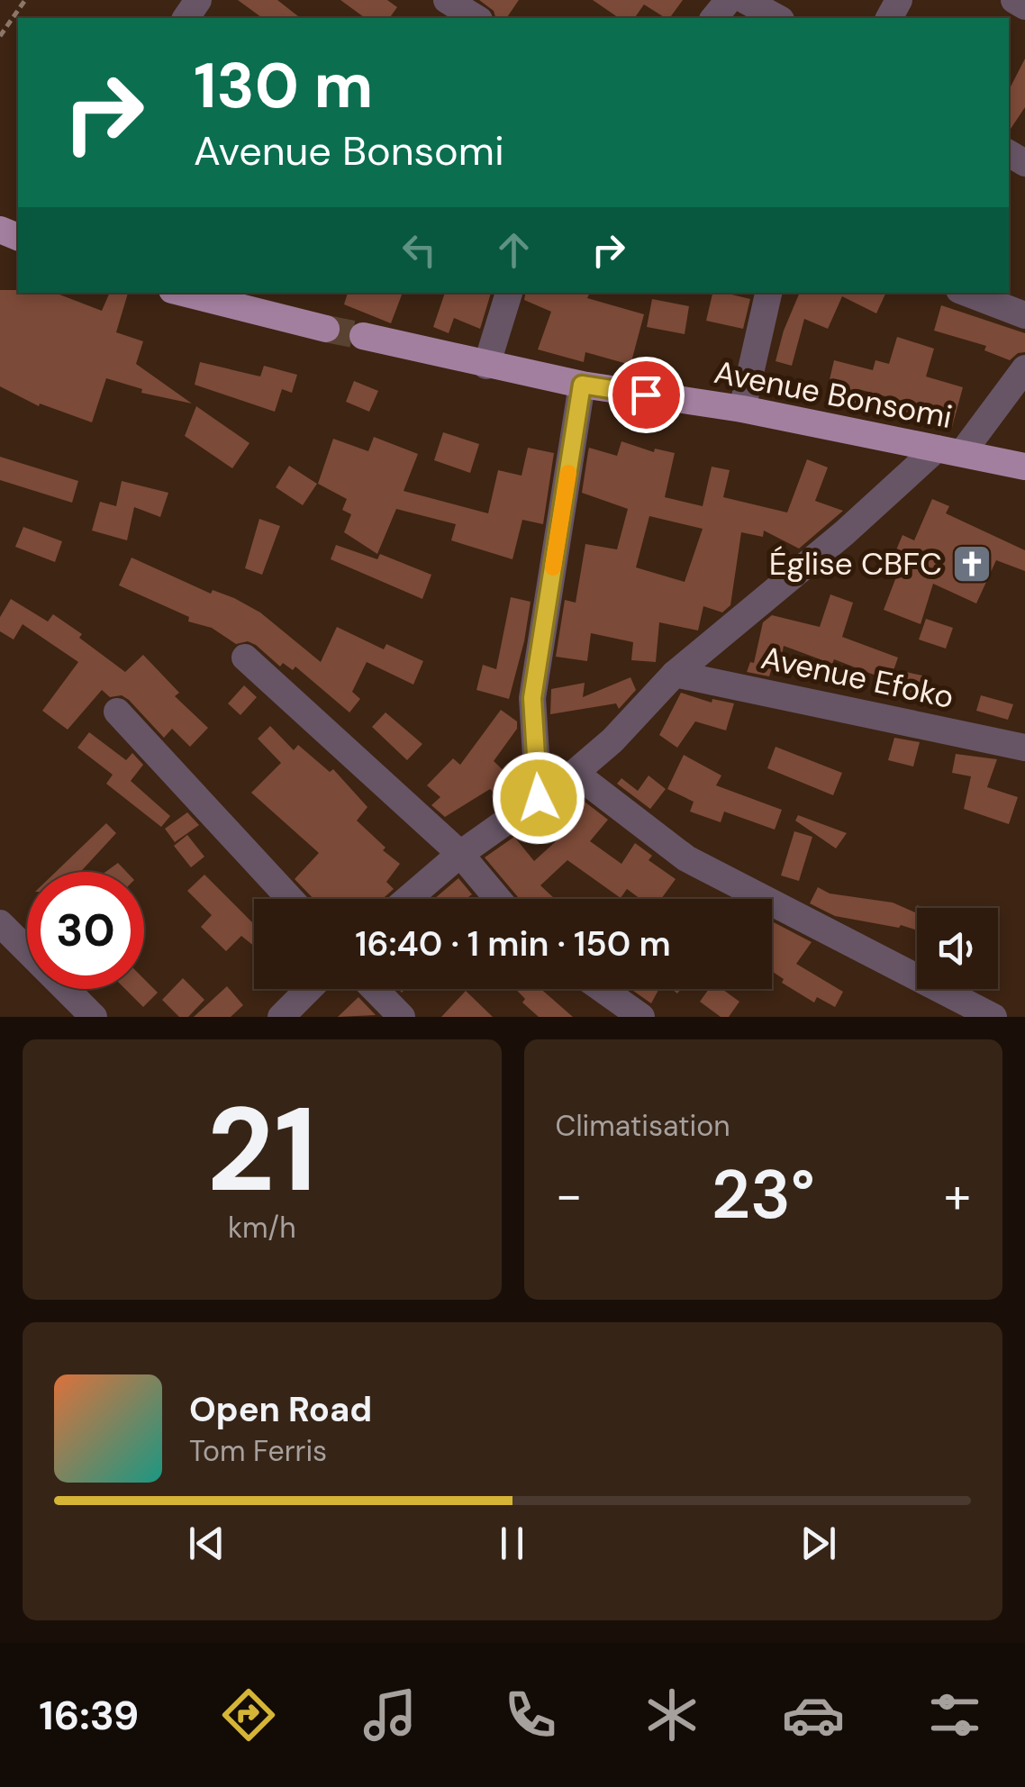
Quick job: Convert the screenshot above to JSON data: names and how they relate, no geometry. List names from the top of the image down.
{
  "streets": {
    "main road": ["Avenue Bonsomi"],
    "street": ["Avenue Efoko"]
  },
  "places": {
    "church": ["Église CBFC"]
  },
  "page": {
    "turn": ["130 m", "Avenue Bonsomi"],
    "limit": "30",
    "trip": "16:40 · 1 min · 150 m",
    "tile": [
      ["21", "km/h"],
      "Climatisation"
    ],
    "heat": ["−", "23°", "+"],
    "song": ["Open Road", "Tom Ferris"],
    "tabs": "16:39"
  }
}
